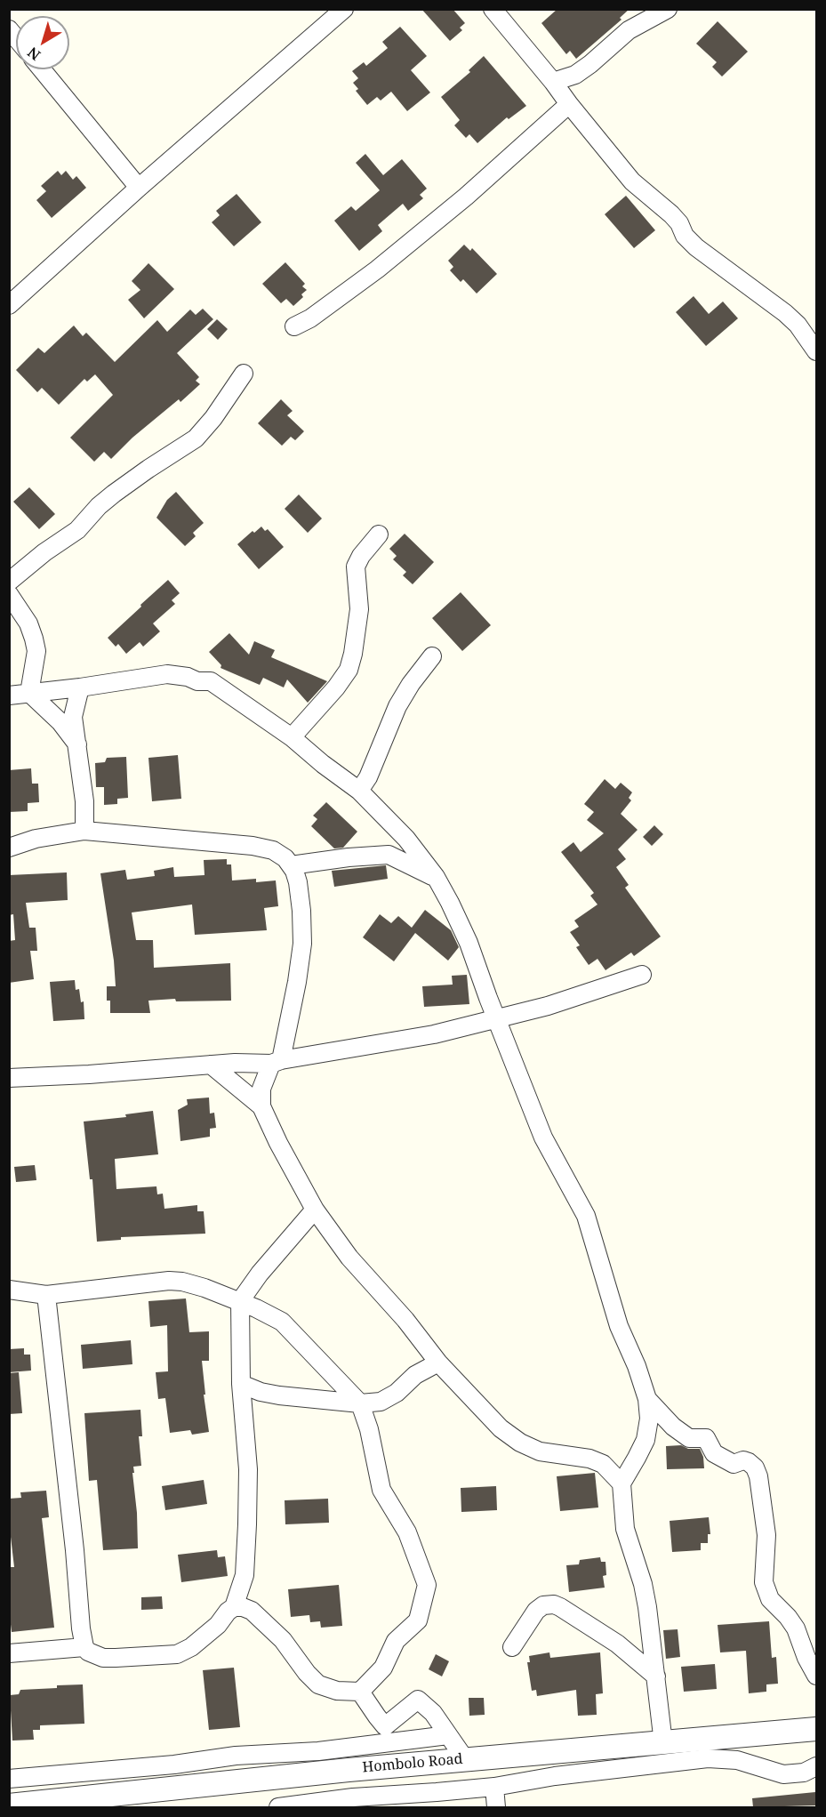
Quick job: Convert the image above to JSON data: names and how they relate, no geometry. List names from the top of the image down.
{
  "streets": {
    "street": ["Hombolo Road"]
  },
  "north": "bottom left"
}
